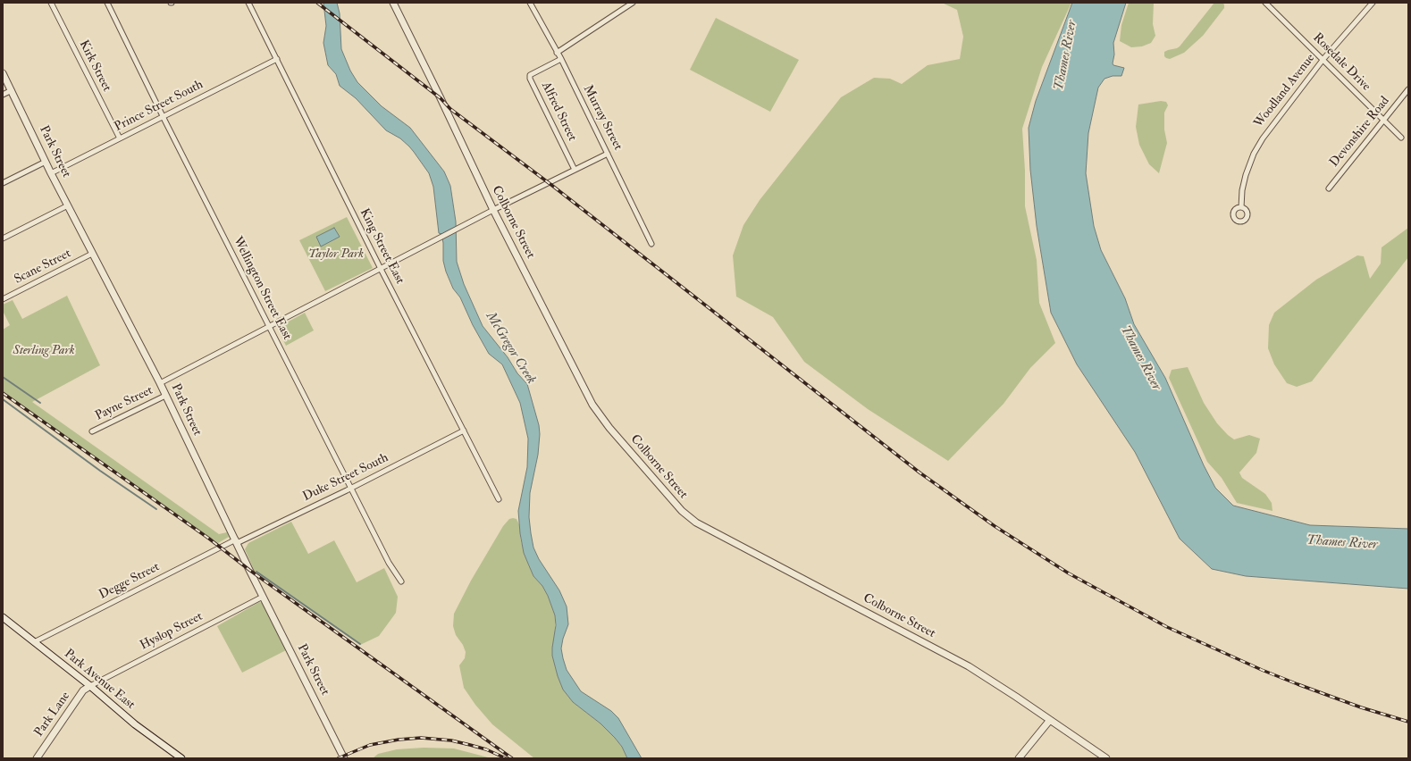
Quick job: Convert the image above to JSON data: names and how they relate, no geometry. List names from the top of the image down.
{
  "streets": {
    "street": [
      "Rosedale Drive",
      "Kirk Street",
      "Woodland Avenue",
      "Prince Street South",
      "Alfred Street",
      "Murray Street",
      "Devonshire Road",
      "Park Street",
      "Colborne Street",
      "King Street East",
      "Scane Street",
      "Wellington Street East",
      "Payne Street",
      "Duke Street South",
      "Degge Street",
      "Hyslop Street",
      "Park Avenue East",
      "Park Lane"
    ]
  },
  "crossings": [
    ["Rosedale Drive", "Woodland Avenue"],
    ["Rosedale Drive", "Devonshire Road"],
    ["Kirk Street", "Prince Street South"],
    ["Prince Street South", "Park Street"],
    ["Prince Street South", "King Street East"],
    ["Prince Street South", "Wellington Street East"],
    ["Alfred Street", "Murray Street"],
    ["Park Street", "Scane Street"],
    ["Park Street", "Payne Street"],
    ["Park Street", "Duke Street South"],
    ["Park Street", "Degge Street"],
    ["Park Street", "Hyslop Street"],
    ["King Street East", "Duke Street South"],
    ["Wellington Street East", "Duke Street South"],
    ["Duke Street South", "Degge Street"],
    ["Degge Street", "Park Avenue East"],
    ["Hyslop Street", "Park Avenue East"],
    ["Hyslop Street", "Park Lane"],
    ["Park Avenue East", "Park Lane"]
  ],
  "water": ["Thames River", "McGregor Creek"],
  "parks": ["Taylor Park", "Sterling Park"]
}
